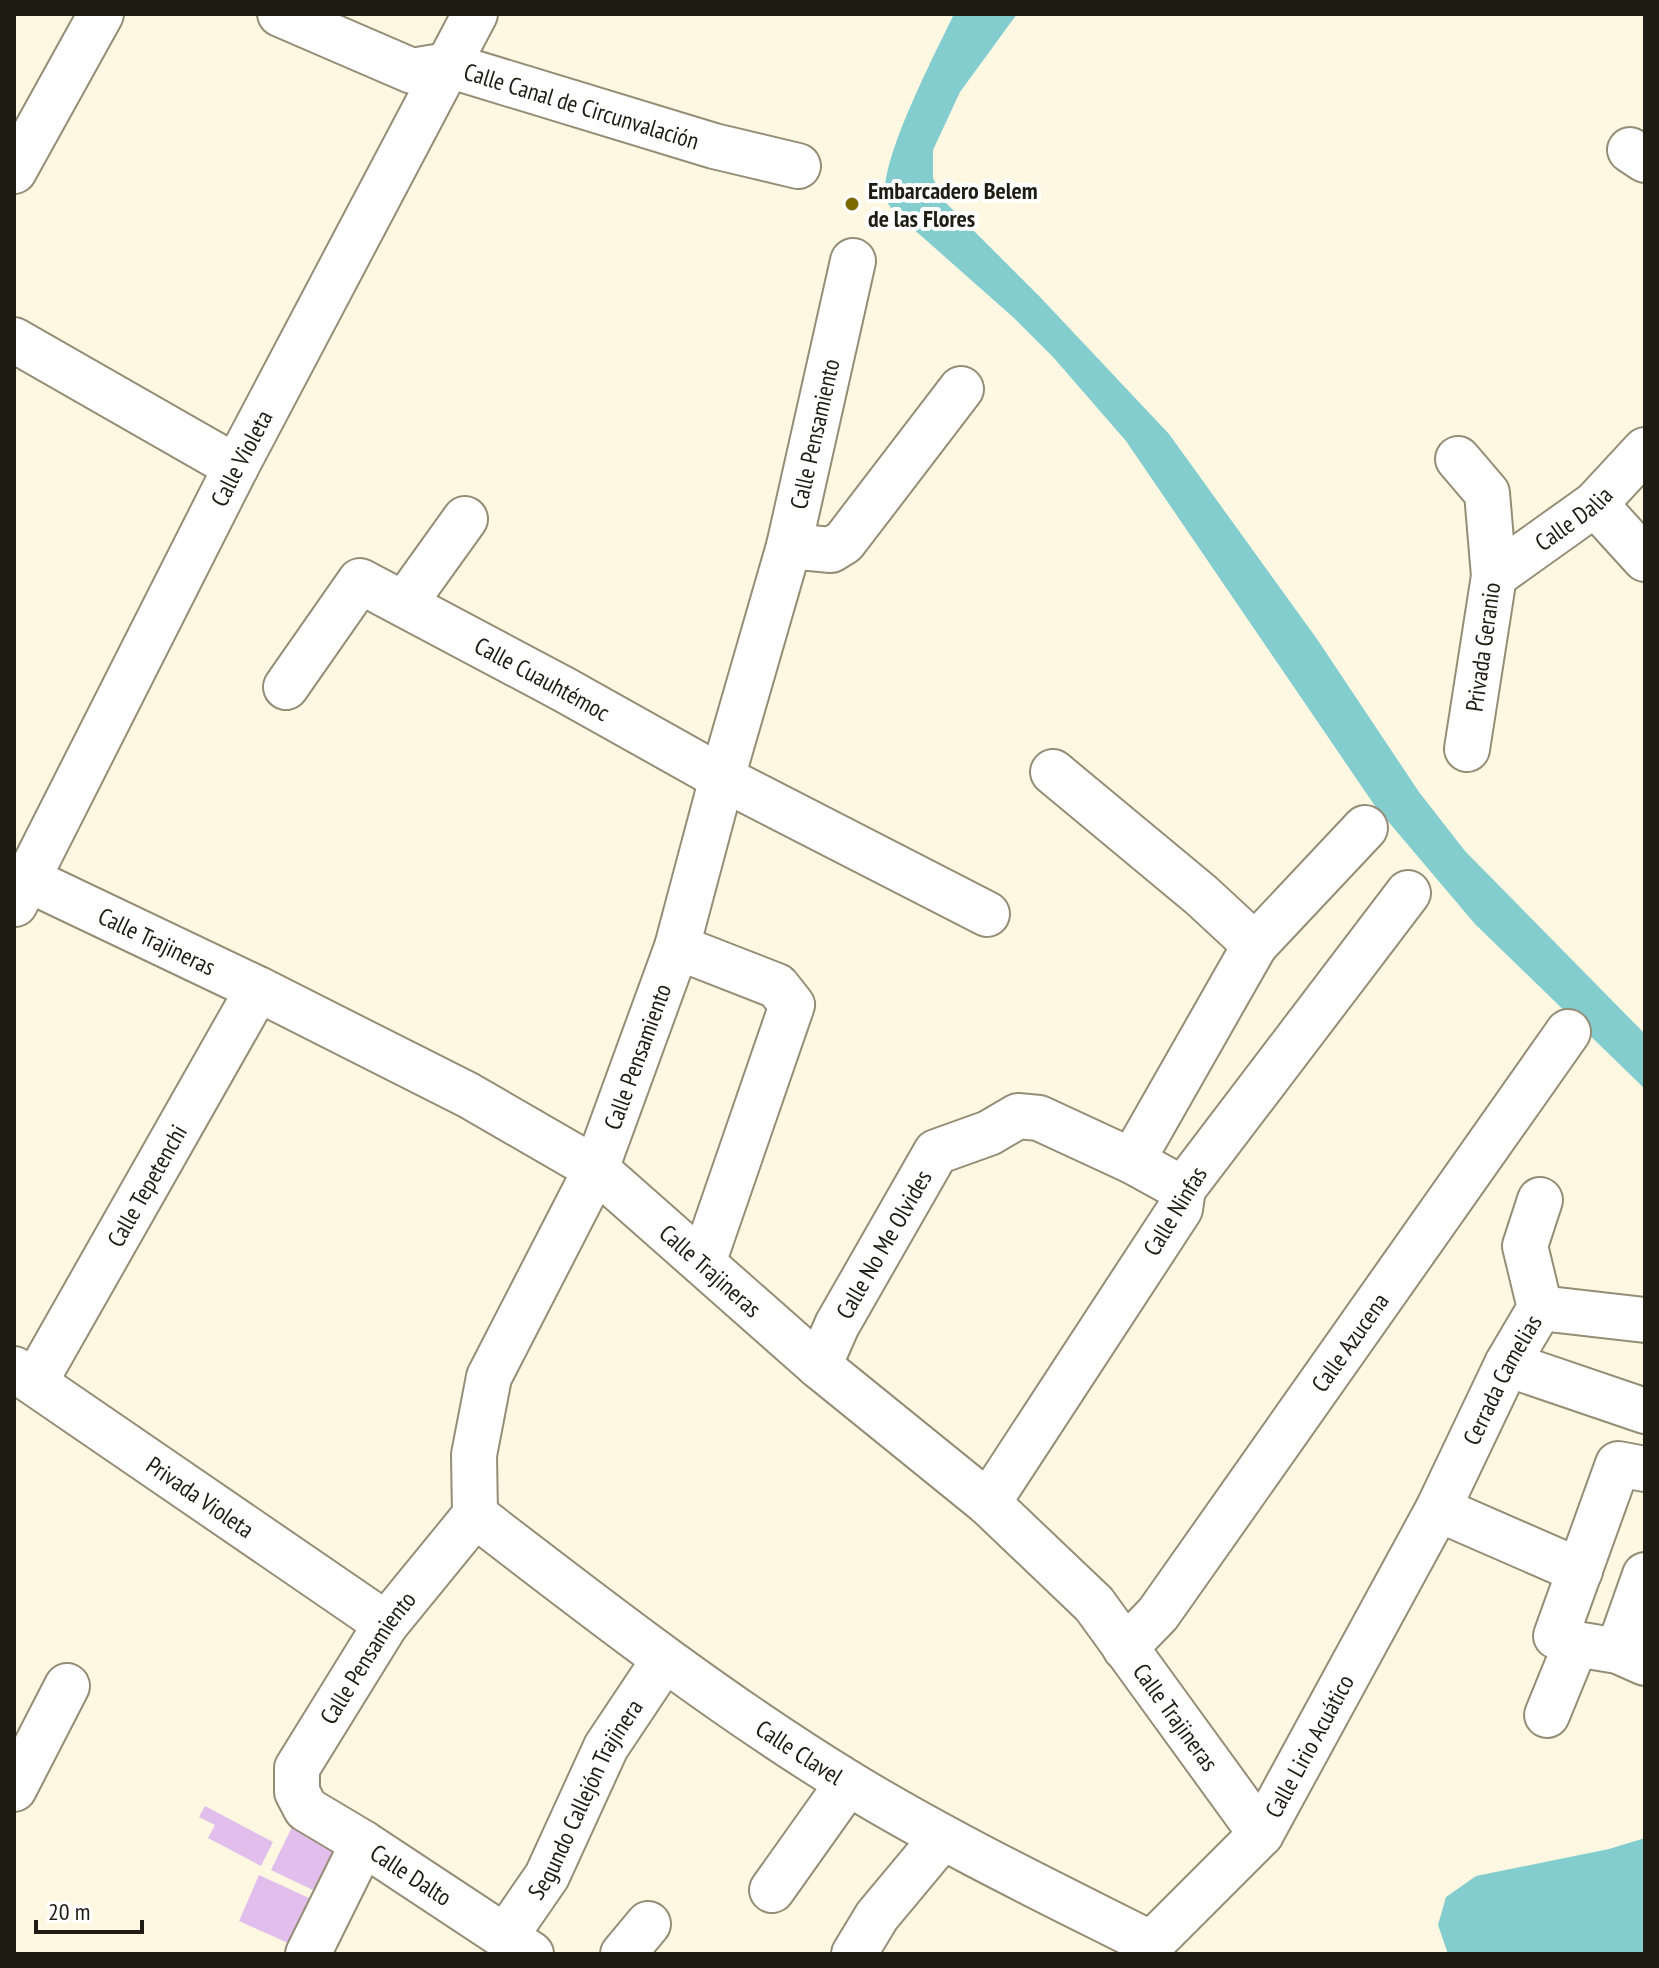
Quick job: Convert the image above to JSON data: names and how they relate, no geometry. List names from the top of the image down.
{
  "streets": {
    "street": [
      "Calle Canal de Circunvalación",
      "Calle Pensamiento",
      "Calle Violeta",
      "Calle Dalia",
      "Privada Geranio",
      "Calle Cuauhtémoc",
      "Calle Trajineras",
      "Calle Tepetenchi",
      "Calle Ninfas",
      "Calle No Me Olvides",
      "Calle Azucena",
      "Cerrada Camelias",
      "Privada Violeta",
      "Calle Lirio Acuático",
      "Calle Clavel",
      "Segundo Callejón Trajinera",
      "Calle Dalto"
    ]
  },
  "crossings": [
    ["Calle Canal de Circunvalación", "Calle Violeta"],
    ["Calle Pensamiento", "Calle Cuauhtémoc"],
    ["Calle Pensamiento", "Calle Trajineras"],
    ["Calle Pensamiento", "Privada Violeta"],
    ["Calle Pensamiento", "Calle Clavel"],
    ["Calle Pensamiento", "Calle Dalto"],
    ["Calle Violeta", "Calle Trajineras"],
    ["Calle Dalia", "Privada Geranio"],
    ["Calle Trajineras", "Calle Tepetenchi"],
    ["Calle Trajineras", "Calle Ninfas"],
    ["Calle Trajineras", "Calle No Me Olvides"],
    ["Calle Trajineras", "Calle Azucena"],
    ["Calle Trajineras", "Calle Lirio Acuático"],
    ["Calle Tepetenchi", "Privada Violeta"],
    ["Calle Ninfas", "Calle No Me Olvides"],
    ["Cerrada Camelias", "Calle Lirio Acuático"],
    ["Calle Lirio Acuático", "Calle Clavel"],
    ["Calle Clavel", "Segundo Callejón Trajinera"],
    ["Segundo Callejón Trajinera", "Calle Dalto"]
  ],
  "places": ["Embarcadero Belem de las Flores"],
  "scale_bar": "20 m"
}
